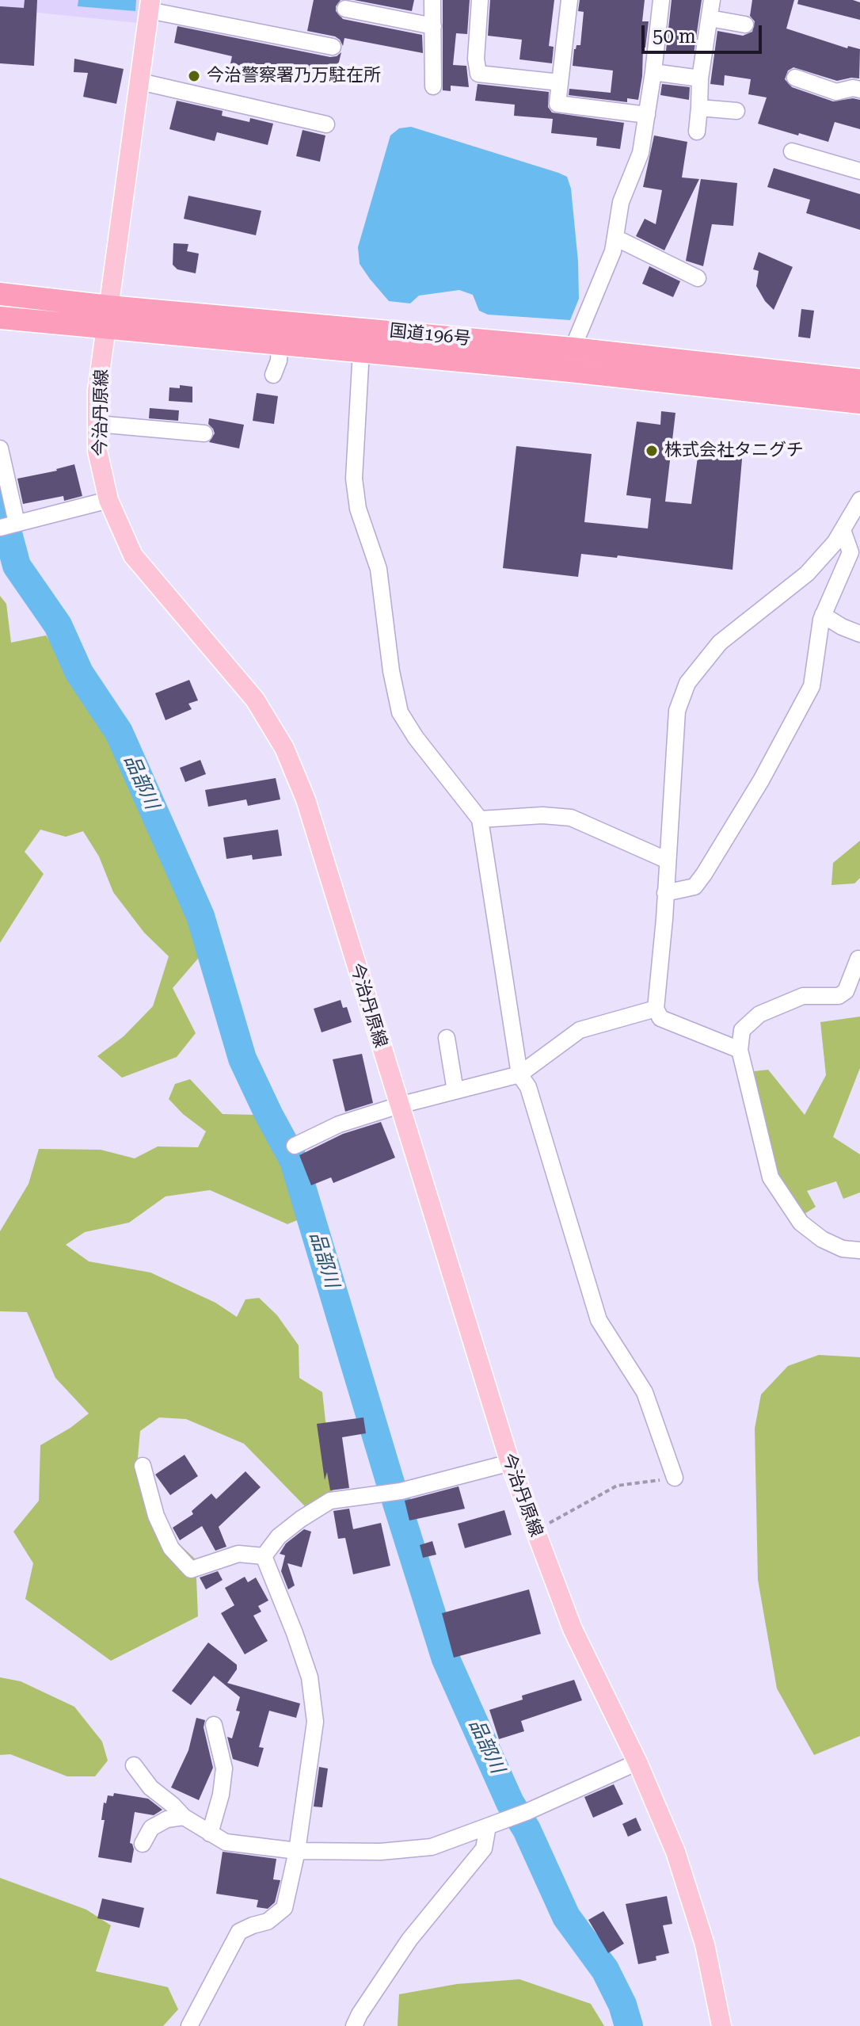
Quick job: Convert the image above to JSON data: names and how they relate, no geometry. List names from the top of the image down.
{
  "streets": {
    "highway": ["国道196号"],
    "main road": ["今治丹原線"]
  },
  "crossings": [
    ["国道196号", "今治丹原線"]
  ],
  "water": ["品部川"],
  "places": ["今治警察署乃万駐在所", "株式会社タニグチ"],
  "scale_bar": "50 m"
}
